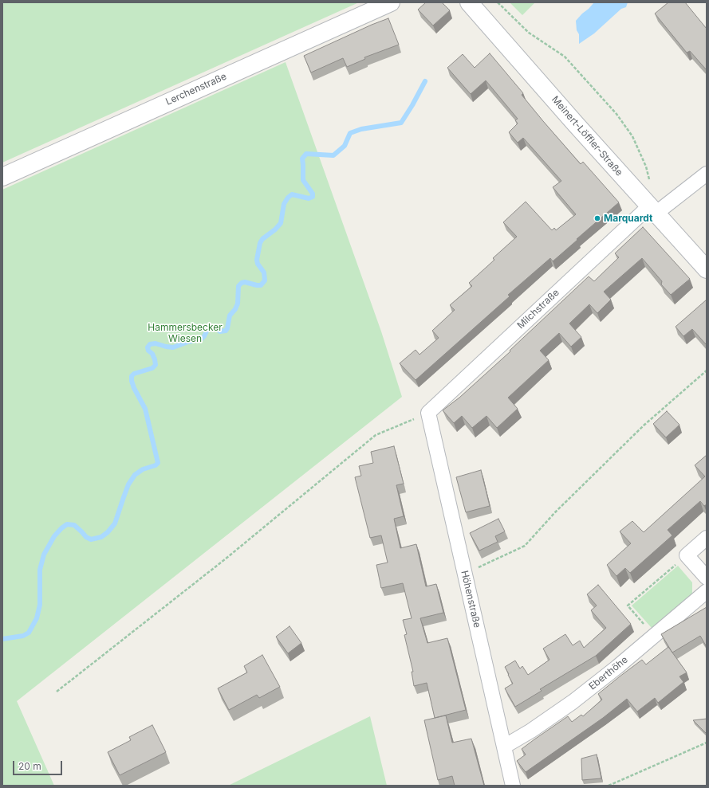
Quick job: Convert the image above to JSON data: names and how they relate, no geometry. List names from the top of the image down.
{
  "streets": {
    "street": [
      "Lerchenstraße",
      "Meinert-Löffler-Straße",
      "Milchstraße",
      "Höhenstraße",
      "Eberthöhe"
    ]
  },
  "crossings": [
    ["Meinert-Löffler-Straße", "Milchstraße"],
    ["Milchstraße", "Höhenstraße"],
    ["Höhenstraße", "Eberthöhe"]
  ],
  "parks": ["Hammersbecker Wiesen"],
  "places": ["Marquardt"],
  "scale_bar": "20 m"
}
